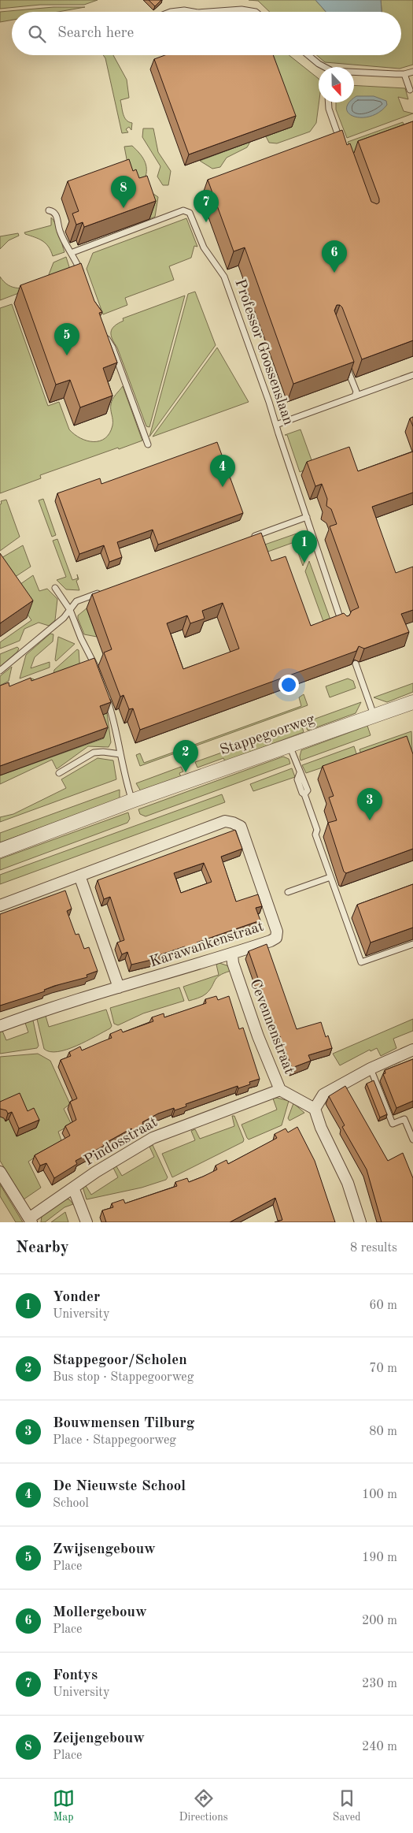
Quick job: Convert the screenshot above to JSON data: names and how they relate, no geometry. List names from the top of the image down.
{
  "streets": {
    "street": [
      "Stappegoorweg",
      "Karawankenstraat",
      "Cevennenstraat",
      "Pindosstraat"
    ],
    "lane": ["Professor Goossenslaan"]
  },
  "crossings": [
    ["Karawankenstraat", "Cevennenstraat"],
    ["Cevennenstraat", "Pindosstraat"]
  ],
  "north": "bottom",
  "page": {
    "search": "Search here",
    "pins": [
      "8",
      "7",
      "6",
      "5",
      "4",
      "1",
      "2",
      "3"
    ],
    "heading": ["Nearby", "8 results"],
    "list": [
      {
        "mark": "1",
        "name": "Yonder",
        "note": "University",
        "value": "60 m"
      },
      {
        "mark": "2",
        "name": "Stappegoor/Scholen",
        "note": "Bus stop · Stappegoorweg",
        "value": "70 m"
      },
      {
        "mark": "3",
        "name": "Bouwmensen Tilburg",
        "note": "Place · Stappegoorweg",
        "value": "80 m"
      },
      {
        "mark": "4",
        "name": "De Nieuwste School",
        "note": "School",
        "value": "100 m"
      },
      {
        "mark": "5",
        "name": "Zwijsengebouw",
        "note": "Place",
        "value": "190 m"
      },
      {
        "mark": "6",
        "name": "Mollergebouw",
        "note": "Place",
        "value": "200 m"
      },
      {
        "mark": "7",
        "name": "Fontys",
        "note": "University",
        "value": "230 m"
      },
      {
        "mark": "8",
        "name": "Zeijengebouw",
        "note": "Place",
        "value": "240 m"
      }
    ],
    "nav": ["Map", "Directions", "Saved"]
  }
}
